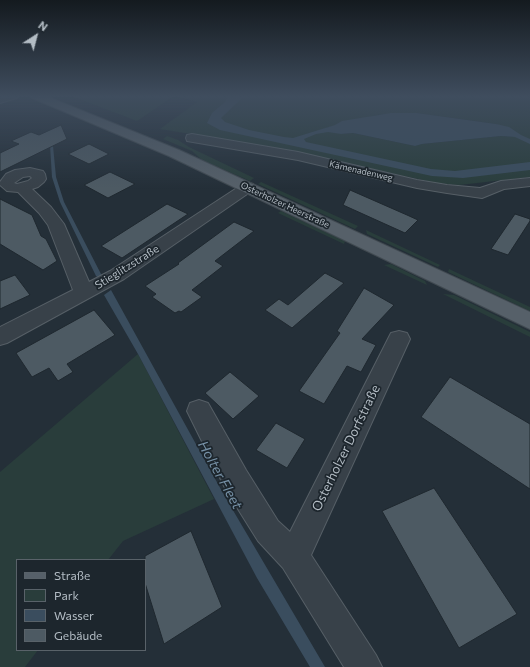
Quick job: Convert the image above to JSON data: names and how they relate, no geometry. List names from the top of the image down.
{
  "streets": {
    "main road": ["Osterholzer Heerstraße"],
    "street": ["Kämenadenweg", "Stieglitzstraße", "Osterholzer Dorfstraße"]
  },
  "crossings": [
    ["Osterholzer Heerstraße", "Stieglitzstraße"]
  ],
  "water": ["Holter Fleet"],
  "legend": [
    "Straße",
    "Park",
    "Wasser",
    "Gebäude"
  ],
  "north": "top right"
}
